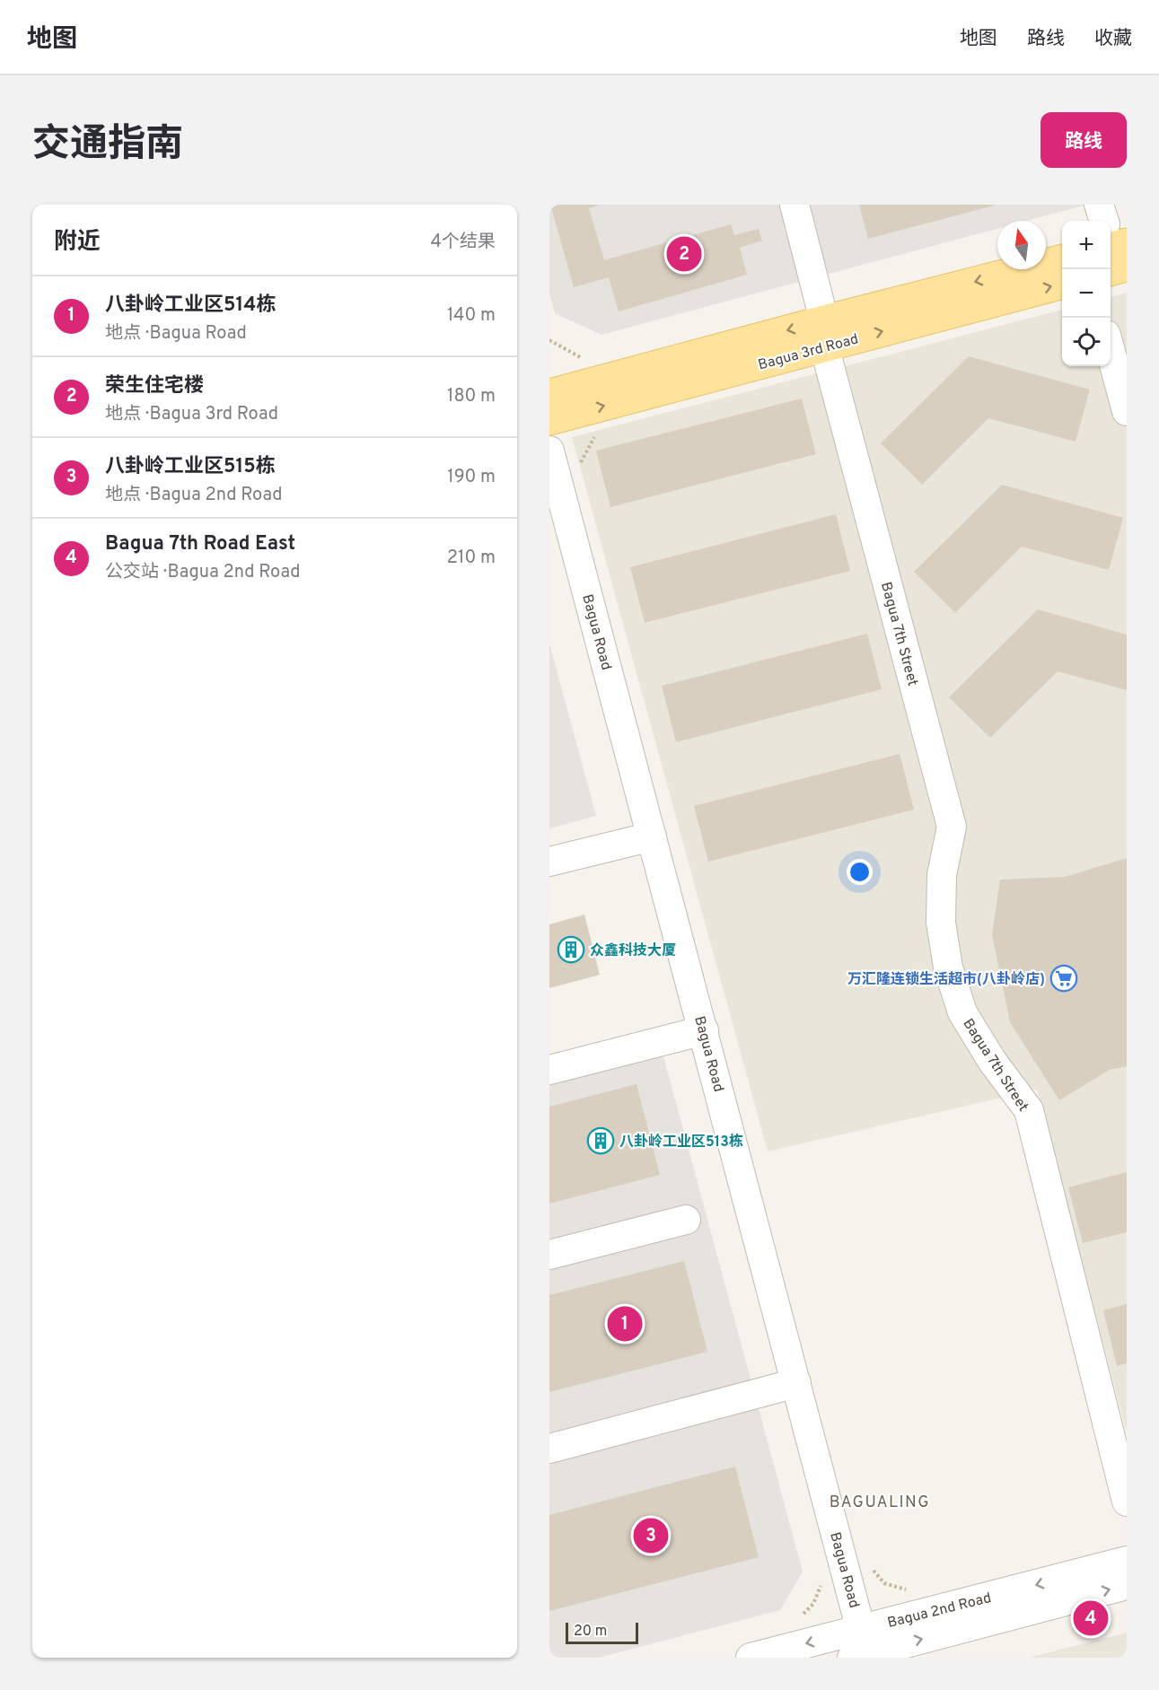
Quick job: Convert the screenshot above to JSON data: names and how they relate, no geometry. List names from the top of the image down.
{
  "streets": {
    "main road": ["Bagua 3rd Road"],
    "street": ["Bagua Road", "Bagua 7th Street", "Bagua 2nd Road"]
  },
  "crossings": [
    ["Bagua 3rd Road", "Bagua 7th Street"],
    ["Bagua Road", "Bagua 2nd Road"]
  ],
  "districts": ["BAGUALING"],
  "places": {
    "building": ["众鑫科技大厦", "八卦岭工业区513栋"],
    "supermarket": ["万汇隆连锁生活超市(八卦岭店)"]
  },
  "scale_bar": "20 m",
  "north": "top",
  "page": {
    "header": "地图",
    "nav": ["地图", "路线", "收藏"],
    "title": "交通指南",
    "buttons": "路线",
    "heading": ["附近", "4个结果"],
    "map_buttons": ["+", "−"],
    "pins": [
      "2",
      "1",
      "3",
      "4"
    ],
    "list": [
      {
        "mark": "1",
        "name": "八卦岭工业区514栋",
        "note": "地点 · Bagua Road",
        "value": "140 m"
      },
      {
        "mark": "2",
        "name": "荣生住宅楼",
        "note": "地点 · Bagua 3rd Road",
        "value": "180 m"
      },
      {
        "mark": "3",
        "name": "八卦岭工业区515栋",
        "note": "地点 · Bagua 2nd Road",
        "value": "190 m"
      },
      {
        "mark": "4",
        "name": "Bagua 7th Road East",
        "note": "公交站 · Bagua 2nd Road",
        "value": "210 m"
      }
    ],
    "scale": "20 m"
  }
}
